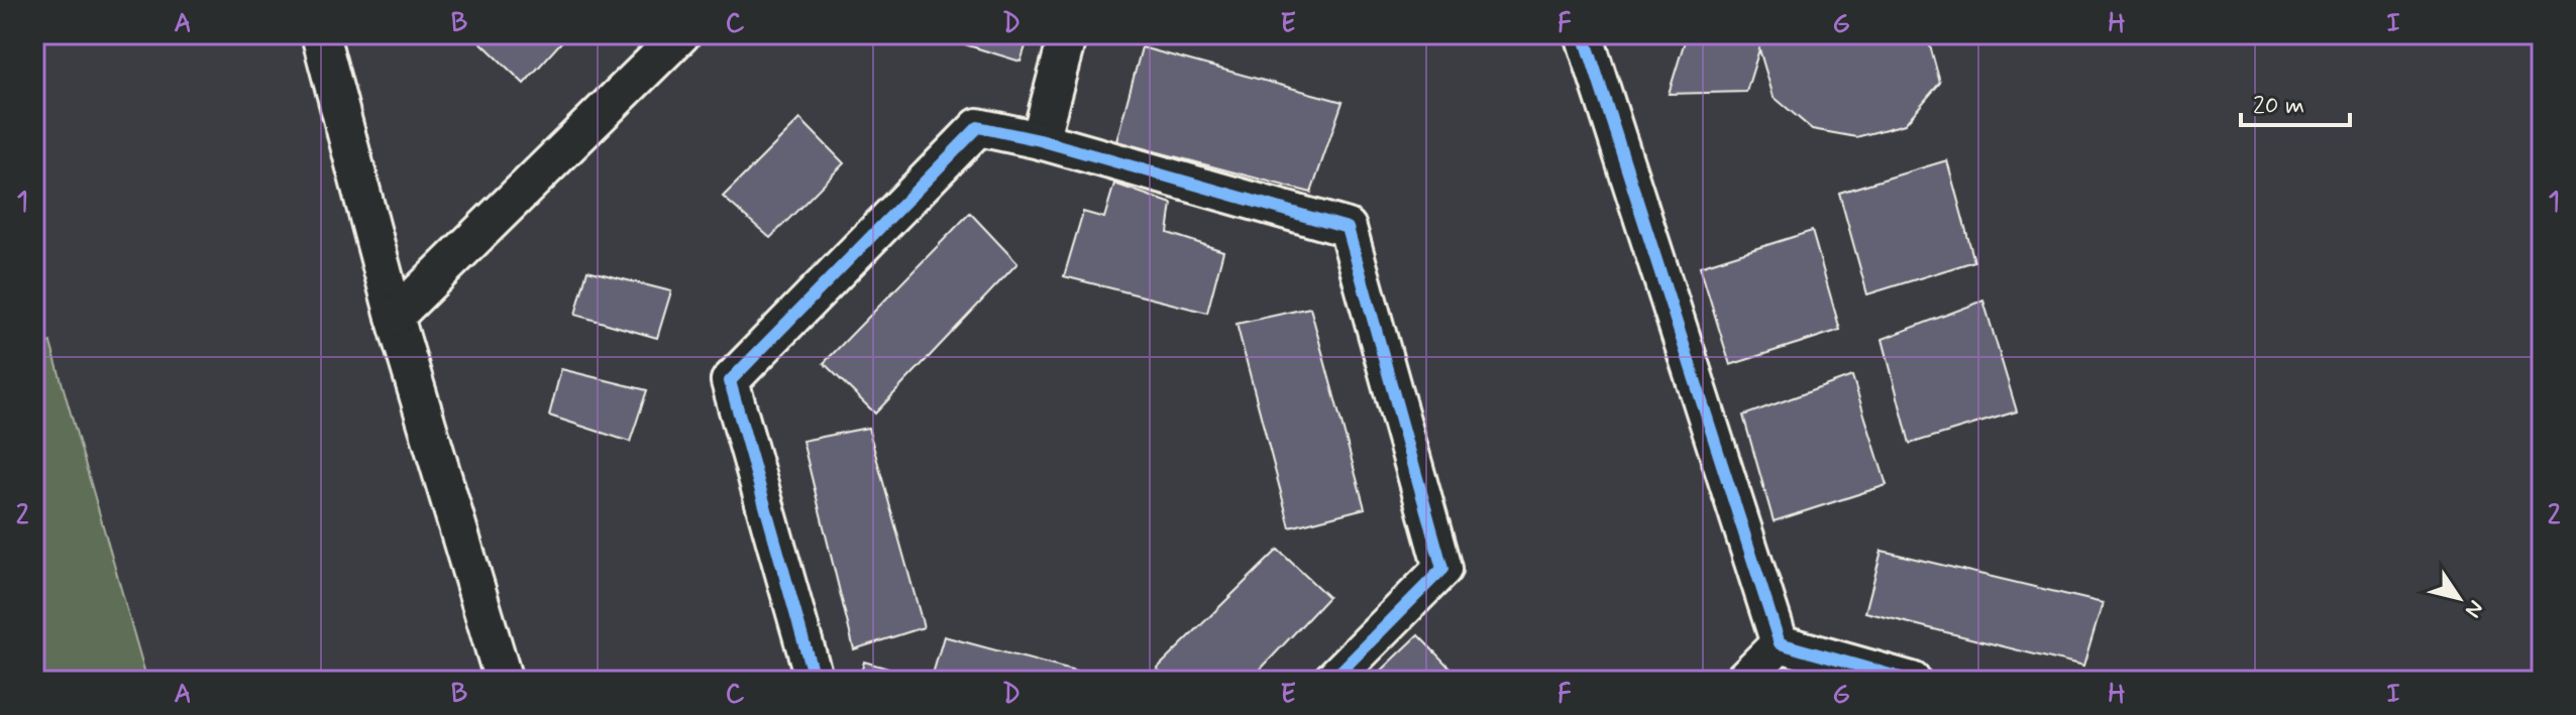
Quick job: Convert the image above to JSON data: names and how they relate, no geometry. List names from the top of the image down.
{
  "scale_bar": "20 m",
  "north": "bottom right",
  "grid": {
    "columns": [
      "A",
      "B",
      "C",
      "D",
      "E",
      "F",
      "G",
      "H",
      "I"
    ],
    "rows": ["1", "2"]
  }
}
